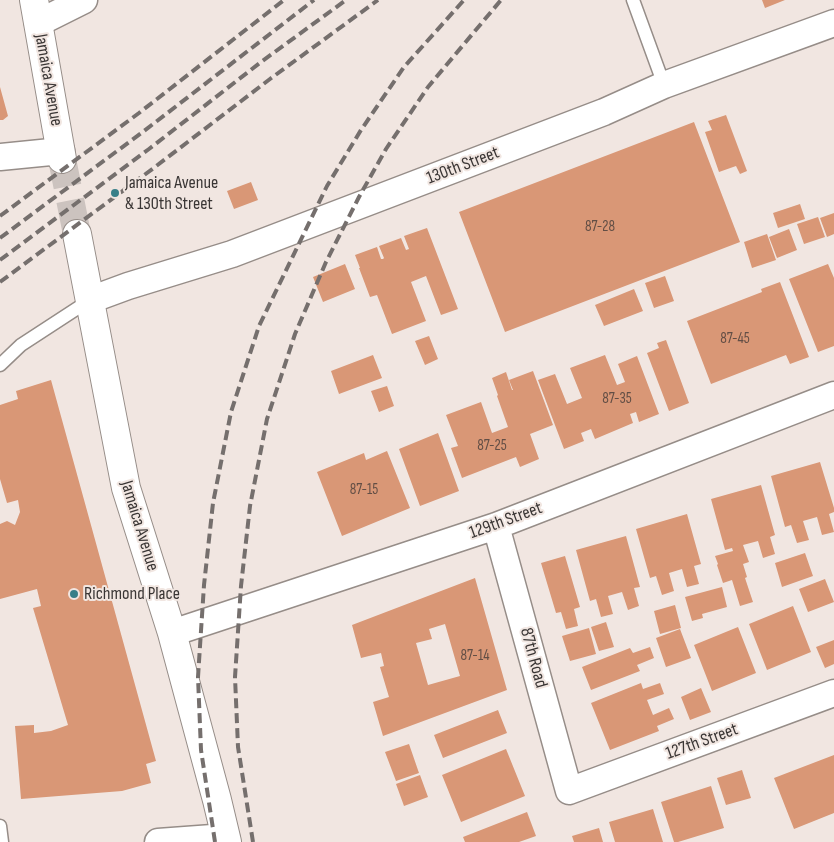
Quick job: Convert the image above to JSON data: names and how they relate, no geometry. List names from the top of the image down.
{
  "streets": {
    "main road": ["Jamaica Avenue"],
    "street": [
      "130th Street",
      "129th Street",
      "87th Road",
      "127th Street"
    ]
  },
  "crossings": [
    ["Jamaica Avenue", "130th Street"],
    ["Jamaica Avenue", "129th Street"],
    ["129th Street", "87th Road"],
    ["87th Road", "127th Street"]
  ],
  "places": ["Jamaica Avenue & 130th Street", "Richmond Place"],
  "house_numbers": [
    "87-28",
    "87-45",
    "87-35",
    "87-25",
    "87-15",
    "87-14"
  ]
}
